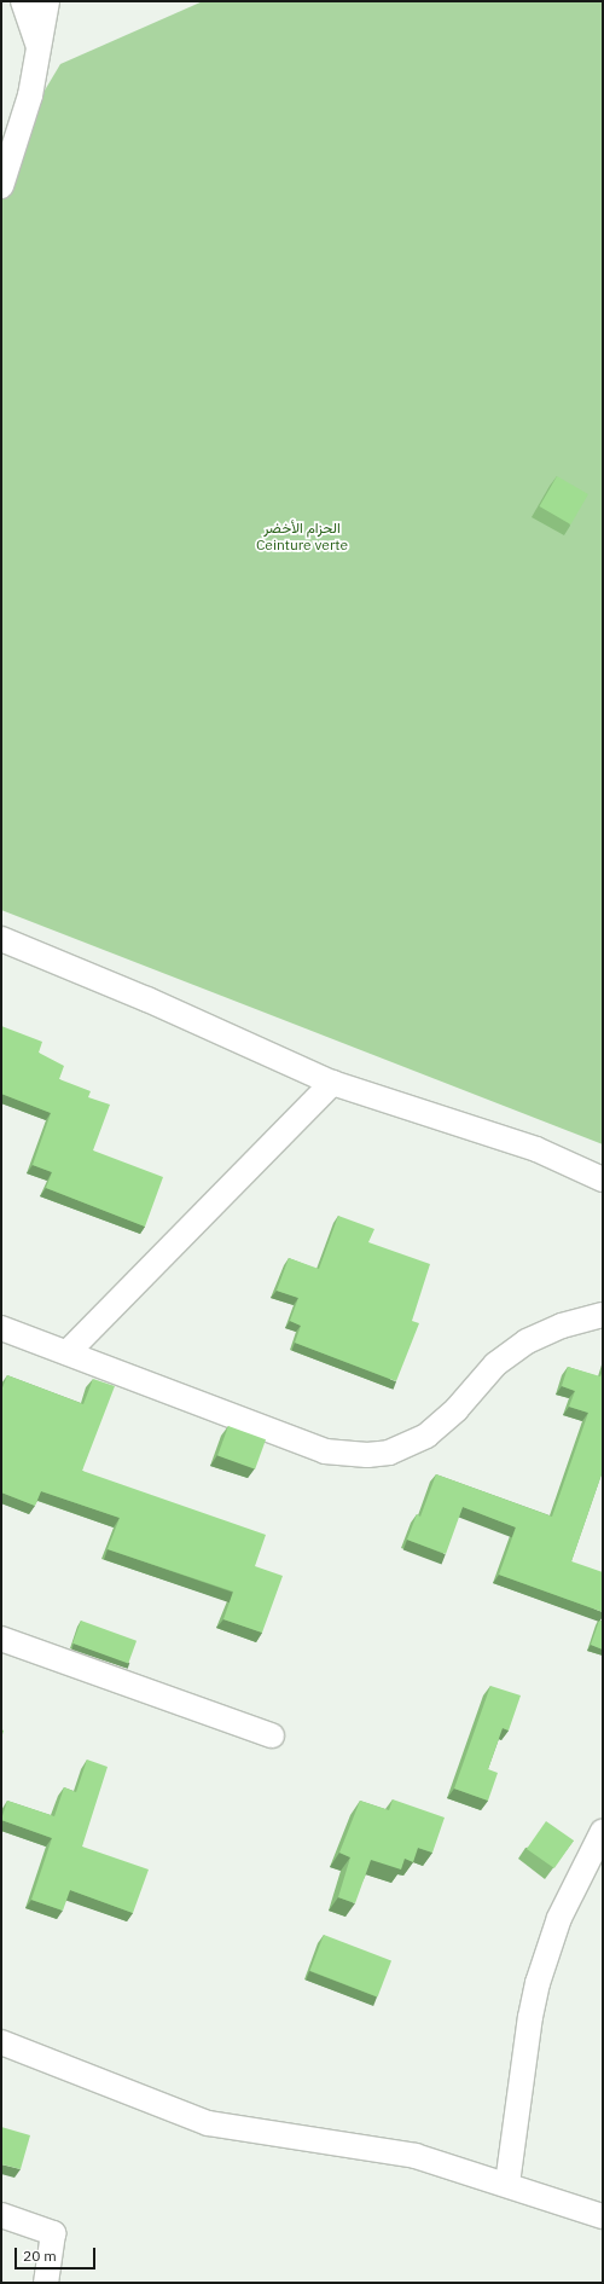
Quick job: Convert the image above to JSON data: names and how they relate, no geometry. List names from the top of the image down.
{
  "parks": ["الحزام الأخضر Ceinture verte"],
  "scale_bar": "20 m"
}
